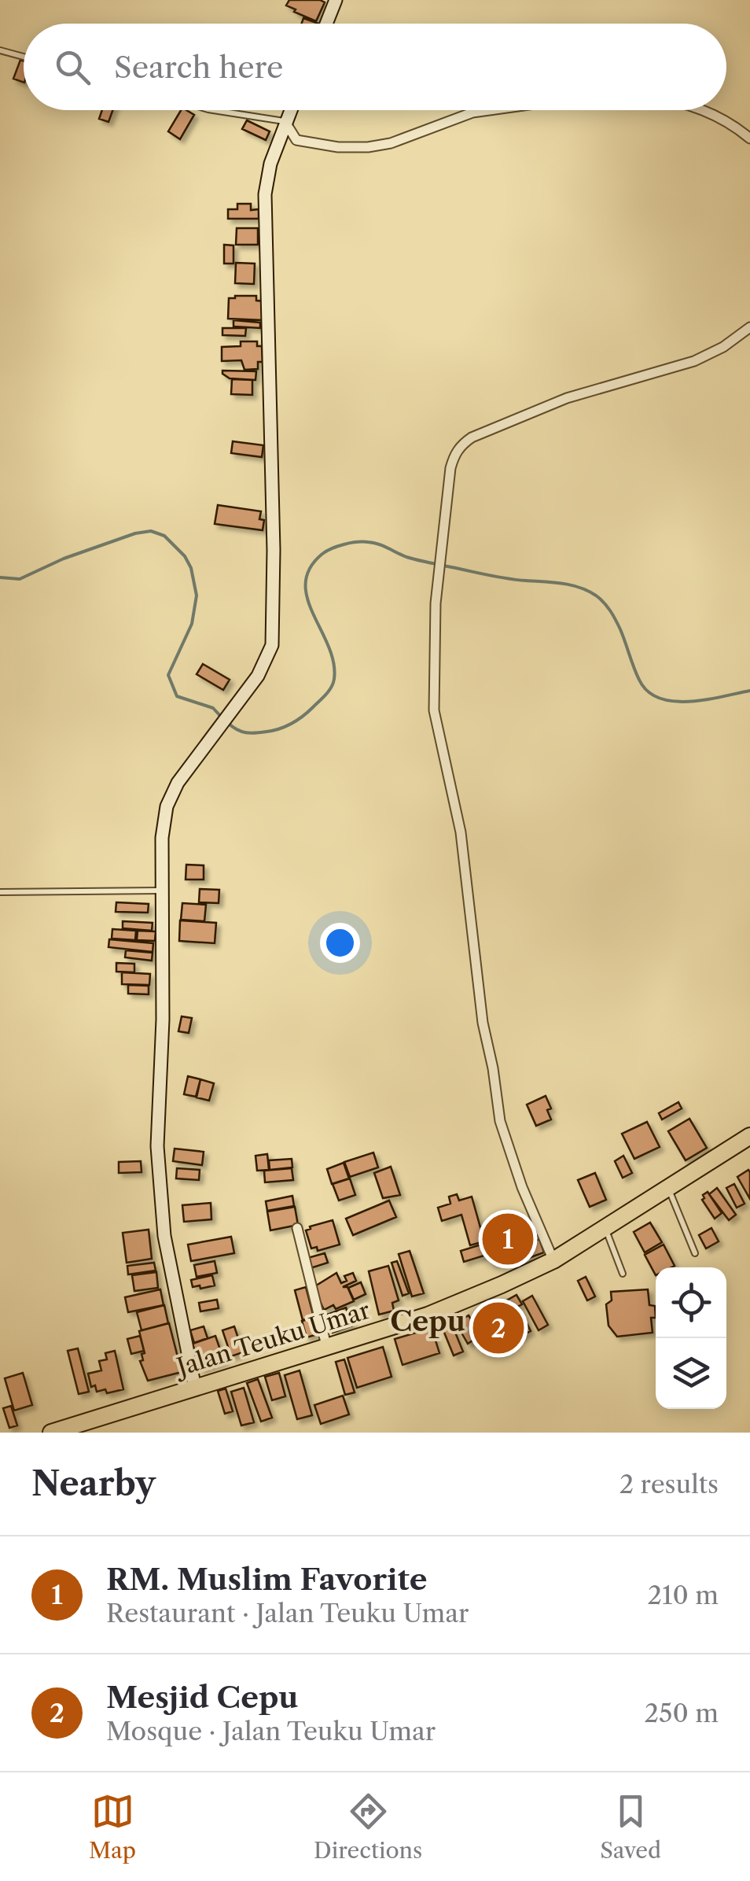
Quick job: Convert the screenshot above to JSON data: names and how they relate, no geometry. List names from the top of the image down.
{
  "streets": {
    "highway": ["Jalan Teuku Umar"]
  },
  "districts": ["Cepu"],
  "page": {
    "search": "Search here",
    "pins": ["1", "2"],
    "heading": ["Nearby", "2 results"],
    "list": [
      {
        "mark": "1",
        "name": "RM. Muslim Favorite",
        "note": "Restaurant · Jalan Teuku Umar",
        "value": "210 m"
      },
      {
        "mark": "2",
        "name": "Mesjid Cepu",
        "note": "Mosque · Jalan Teuku Umar",
        "value": "250 m"
      }
    ],
    "nav": ["Map", "Directions", "Saved"]
  }
}
